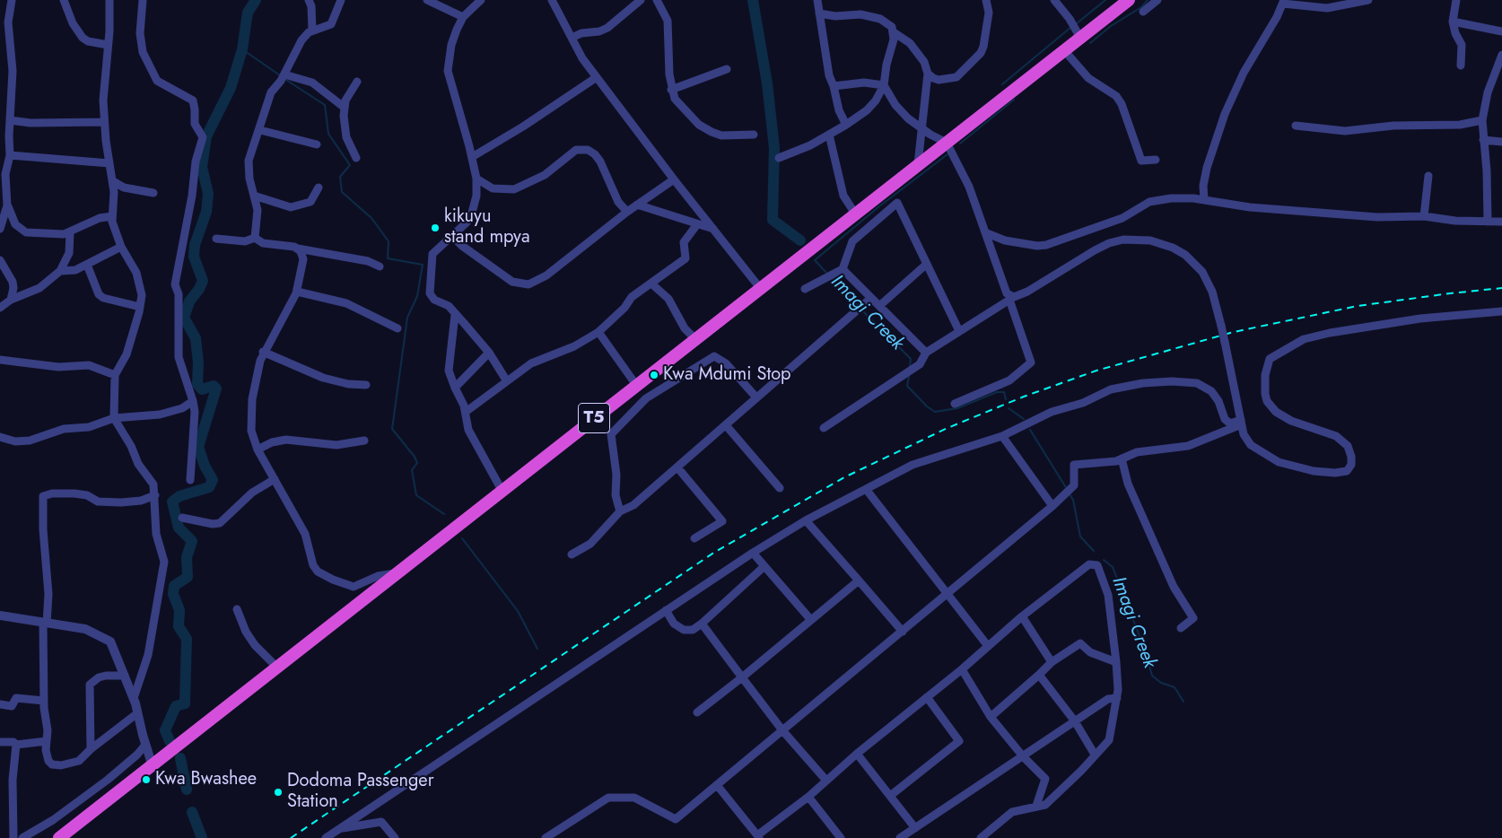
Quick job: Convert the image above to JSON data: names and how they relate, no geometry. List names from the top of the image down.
{
  "streets": {
    "highway": ["T5"]
  },
  "water": ["Imagi Creek"],
  "places": [
    "kikuyu stand mpya",
    "Kwa Mdumi Stop",
    "Kwa Bwashee",
    "Dodoma Passenger Station"
  ]
}
